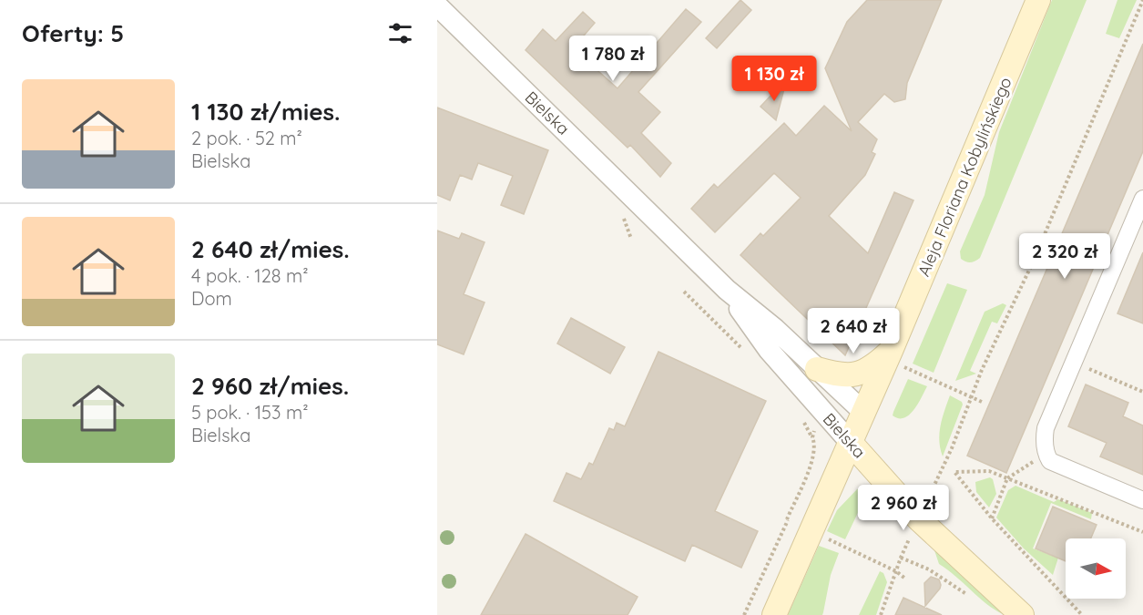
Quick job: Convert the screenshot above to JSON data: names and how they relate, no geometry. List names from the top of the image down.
{
  "streets": {
    "main road": ["Bielska", "Aleja Floriana Kobylińskiego"]
  },
  "crossings": [
    ["Bielska", "Aleja Floriana Kobylińskiego"]
  ],
  "north": "right",
  "page": {
    "heading": "Oferty: 5",
    "price": [
      "1 780 zł",
      "1 130 zł",
      "2 320 zł",
      "2 640 zł",
      "2 960 zł"
    ],
    "list": [
      {
        "name": "1 130 zł/mies.",
        "note": "2 pok. · 52 m² · Bielska"
      },
      {
        "name": "2 640 zł/mies.",
        "note": "4 pok. · 128 m² · Dom"
      },
      {
        "name": "2 960 zł/mies.",
        "note": "5 pok. · 153 m² · Bielska"
      }
    ]
  }
}
